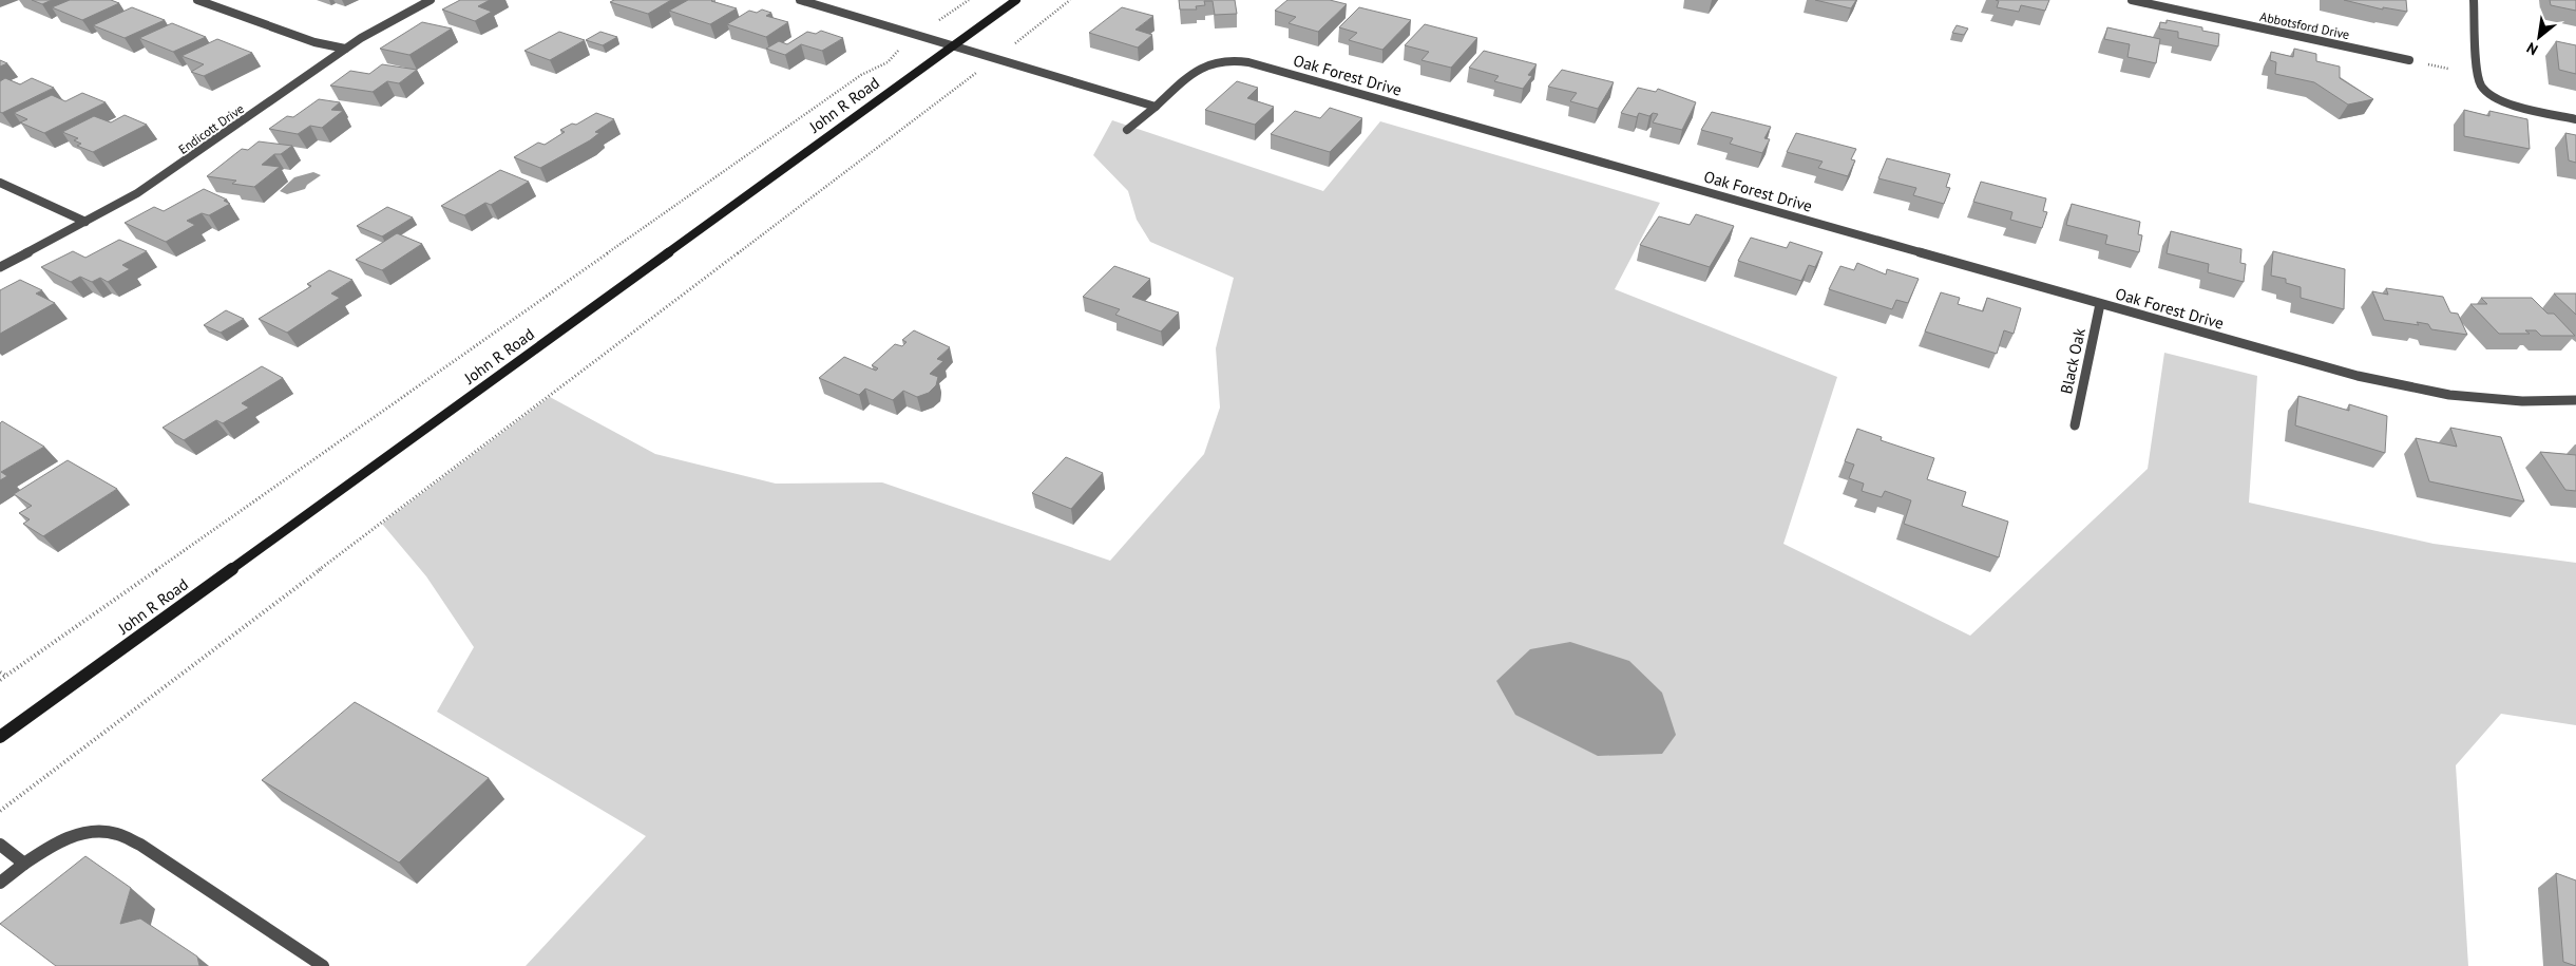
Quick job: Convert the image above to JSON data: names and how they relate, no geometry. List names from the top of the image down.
{
  "streets": {
    "main road": ["John R Road"],
    "street": [
      "Abbotsford Drive",
      "Oak Forest Drive",
      "Endicott Drive",
      "Black Oak"
    ]
  },
  "crossings": [
    ["Oak Forest Drive", "Black Oak"]
  ],
  "north": "bottom left"
}
